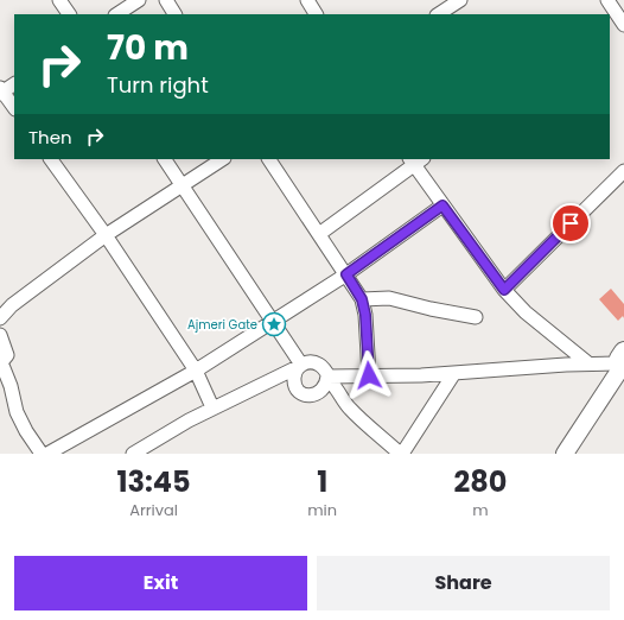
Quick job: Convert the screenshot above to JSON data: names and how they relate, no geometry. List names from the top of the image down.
{
  "places": {
    "place": ["Ajmeri Gate"]
  },
  "page": {
    "turn": ["70 m", "Turn right"],
    "then": "Then",
    "eta": [
      "13:45",
      "Arrival",
      "1",
      "min",
      "280",
      "m"
    ],
    "buttons": ["Exit", "Share"]
  }
}
